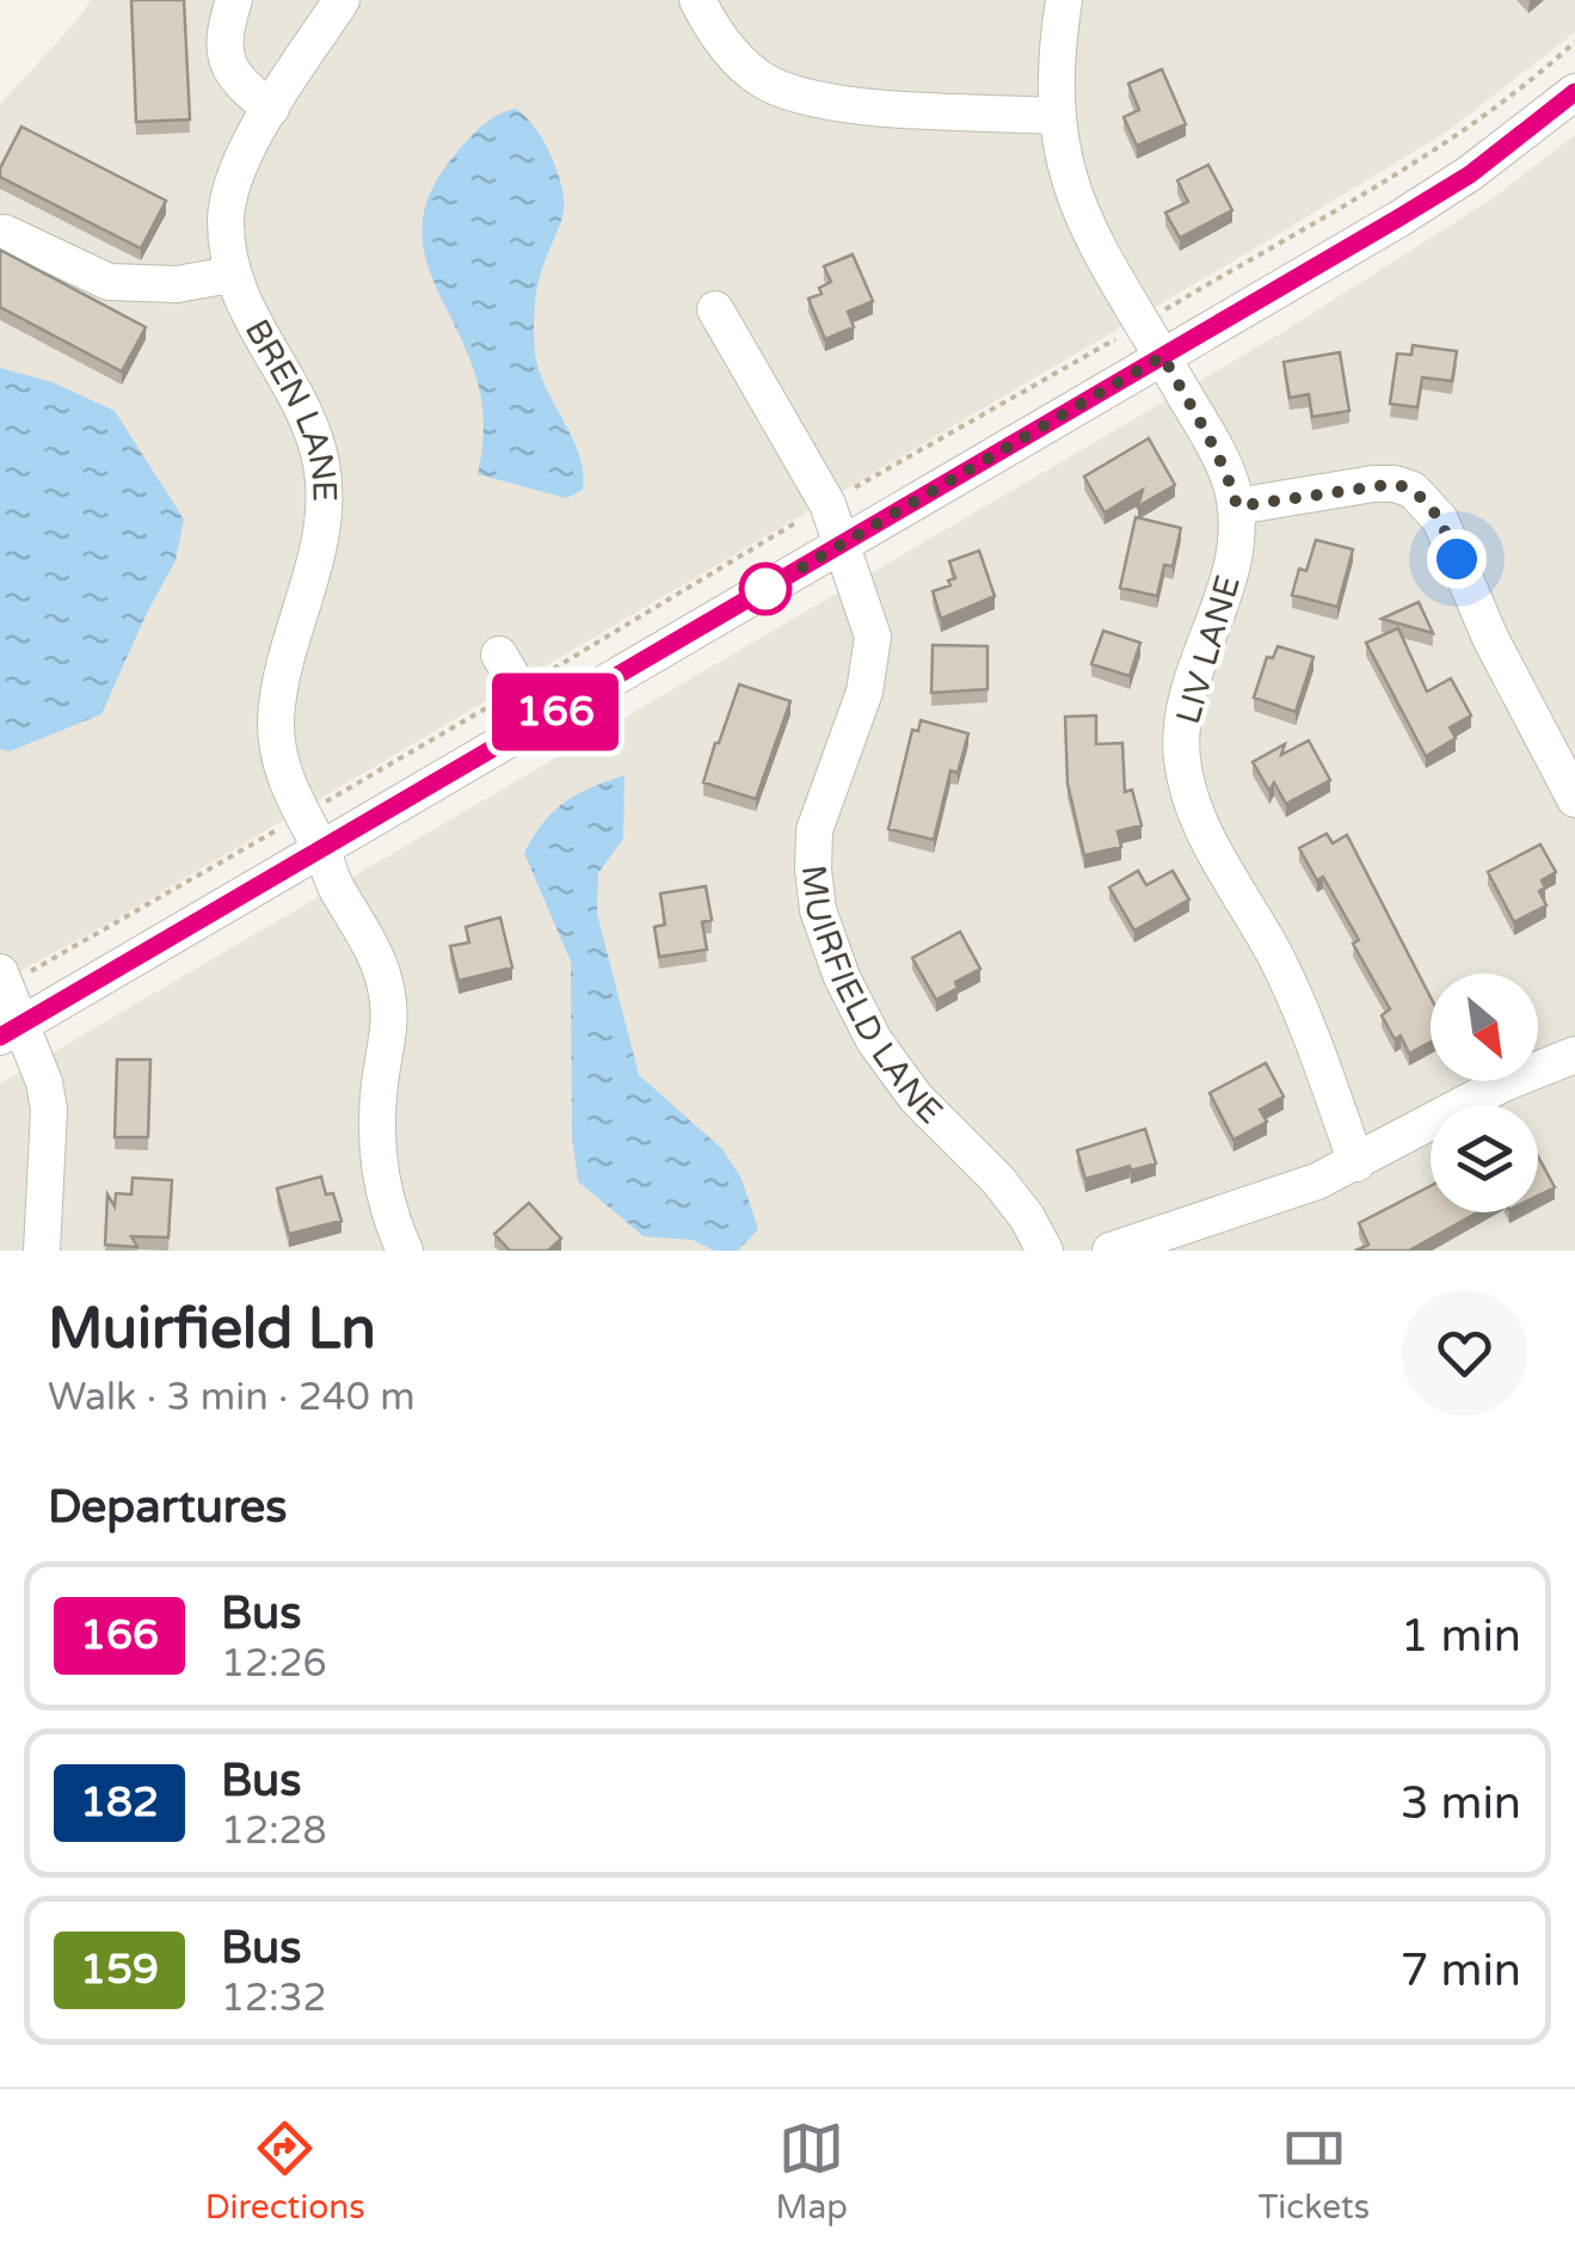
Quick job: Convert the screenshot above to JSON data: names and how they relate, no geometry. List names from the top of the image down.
{
  "streets": {
    "street": ["BREN LANE", "LIV LANE", "MUIRFIELD LANE"]
  },
  "lines": ["bus line 166"],
  "north": "bottom right",
  "page": {
    "on_map": "166",
    "heading": [
      ["Muirfield Ln", "Walk · 3 min · 240 m"],
      "Departures"
    ],
    "list": [
      {
        "mark": "166",
        "name": "Bus",
        "note": "12:26",
        "value": "1 min"
      },
      {
        "mark": "182",
        "name": "Bus",
        "note": "12:28",
        "value": "3 min"
      },
      {
        "mark": "159",
        "name": "Bus",
        "note": "12:32",
        "value": "7 min"
      }
    ],
    "tabs": ["Directions", "Map", "Tickets"]
  }
}
